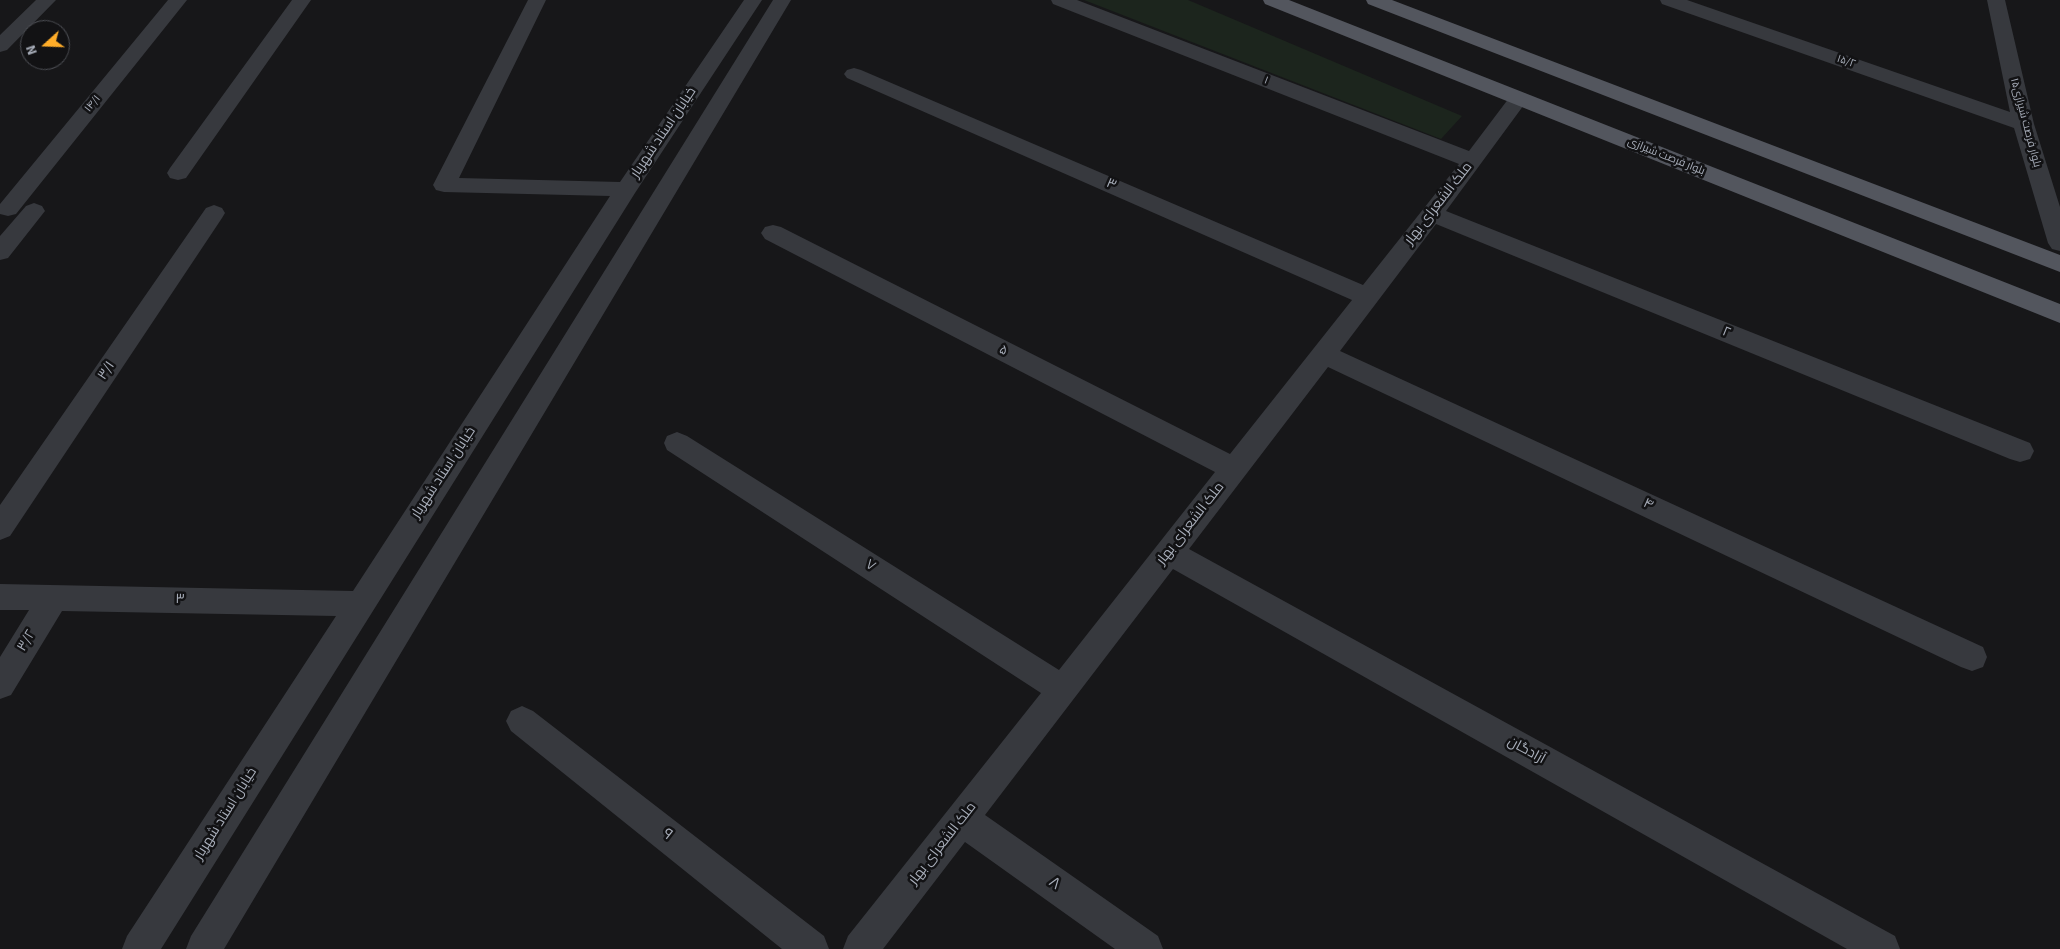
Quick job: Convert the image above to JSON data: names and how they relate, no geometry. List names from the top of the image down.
{
  "streets": {
    "main road": ["بلوار فرصت شیرازی"],
    "street": [
      "۱۵/۲",
      "۱",
      "۱۴/۱",
      "بلوار فرصت شیرازی۱۵",
      "خیابان استاد شهریار",
      "۳",
      "ملک الشعرای بهار",
      "۲",
      "۵",
      "۳/۱",
      "۴",
      "۷",
      "۳/۲",
      "آزادگان",
      "۹",
      "۸"
    ]
  },
  "crossings": [
    ["۱۵/۲", "بلوار فرصت شیرازی۱۵"],
    ["۱", "ملک الشعرای بهار"],
    ["خیابان استاد شهریار", "۳"],
    ["بلوار فرصت شیرازی", "ملک الشعرای بهار"],
    ["۳", "ملک الشعرای بهار"],
    ["۳", "۳/۲"],
    ["ملک الشعرای بهار", "۲"],
    ["ملک الشعرای بهار", "۵"],
    ["ملک الشعرای بهار", "۴"],
    ["ملک الشعرای بهار", "۷"],
    ["ملک الشعرای بهار", "آزادگان"],
    ["ملک الشعرای بهار", "۸"]
  ],
  "north": "left"
}
